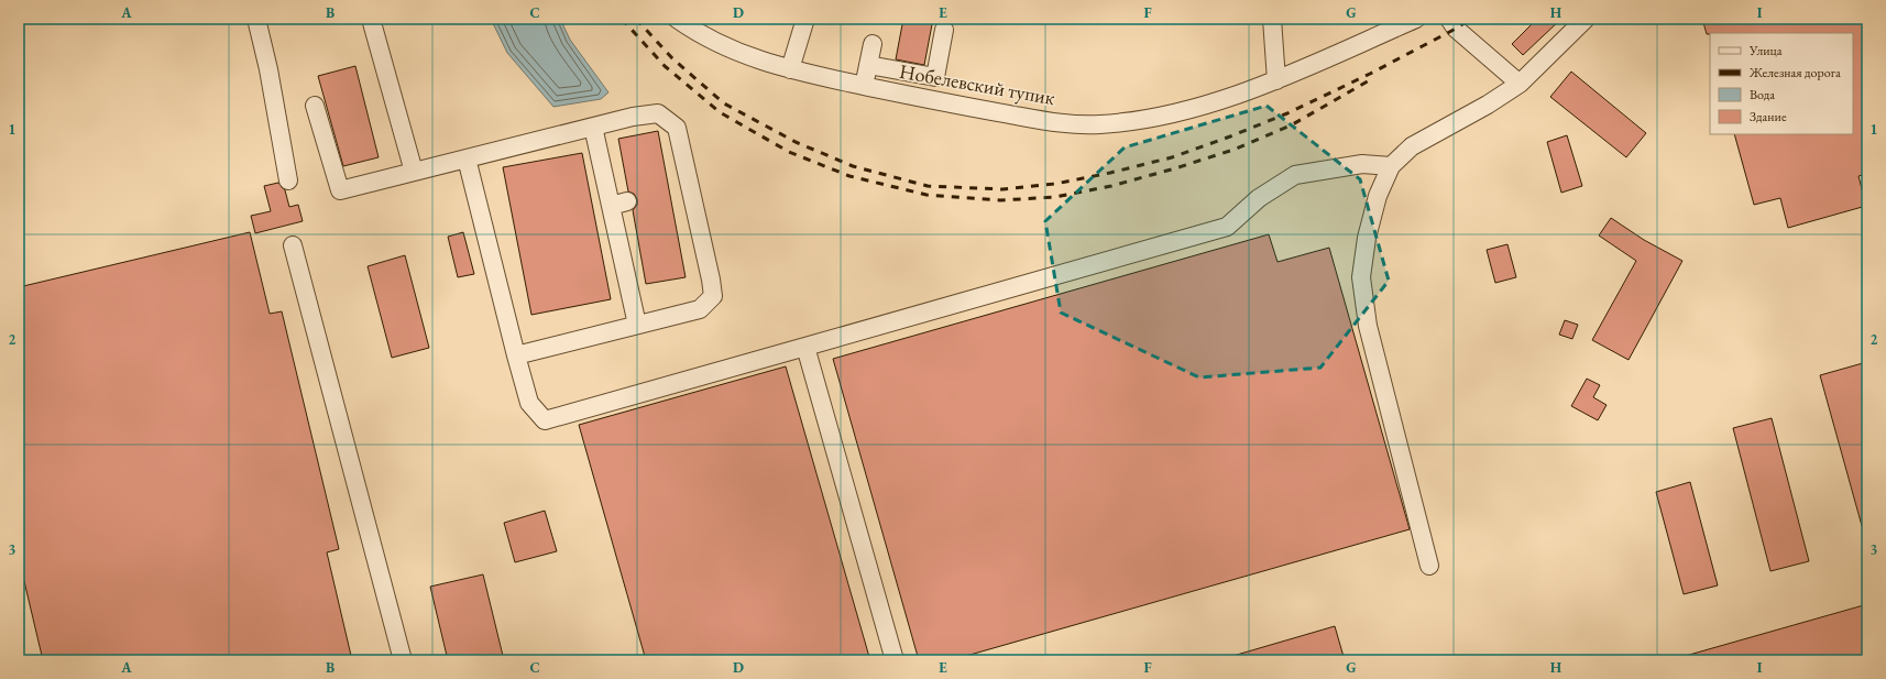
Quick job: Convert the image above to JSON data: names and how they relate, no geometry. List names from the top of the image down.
{
  "streets": {
    "street": ["Нобелевский тупик"]
  },
  "legend": [
    "Улица",
    "Железная дорога",
    "Вода",
    "Здание"
  ],
  "grid": {
    "columns": [
      "A",
      "B",
      "C",
      "D",
      "E",
      "F",
      "G",
      "H",
      "I"
    ],
    "rows": ["1", "2", "3"]
  }
}
